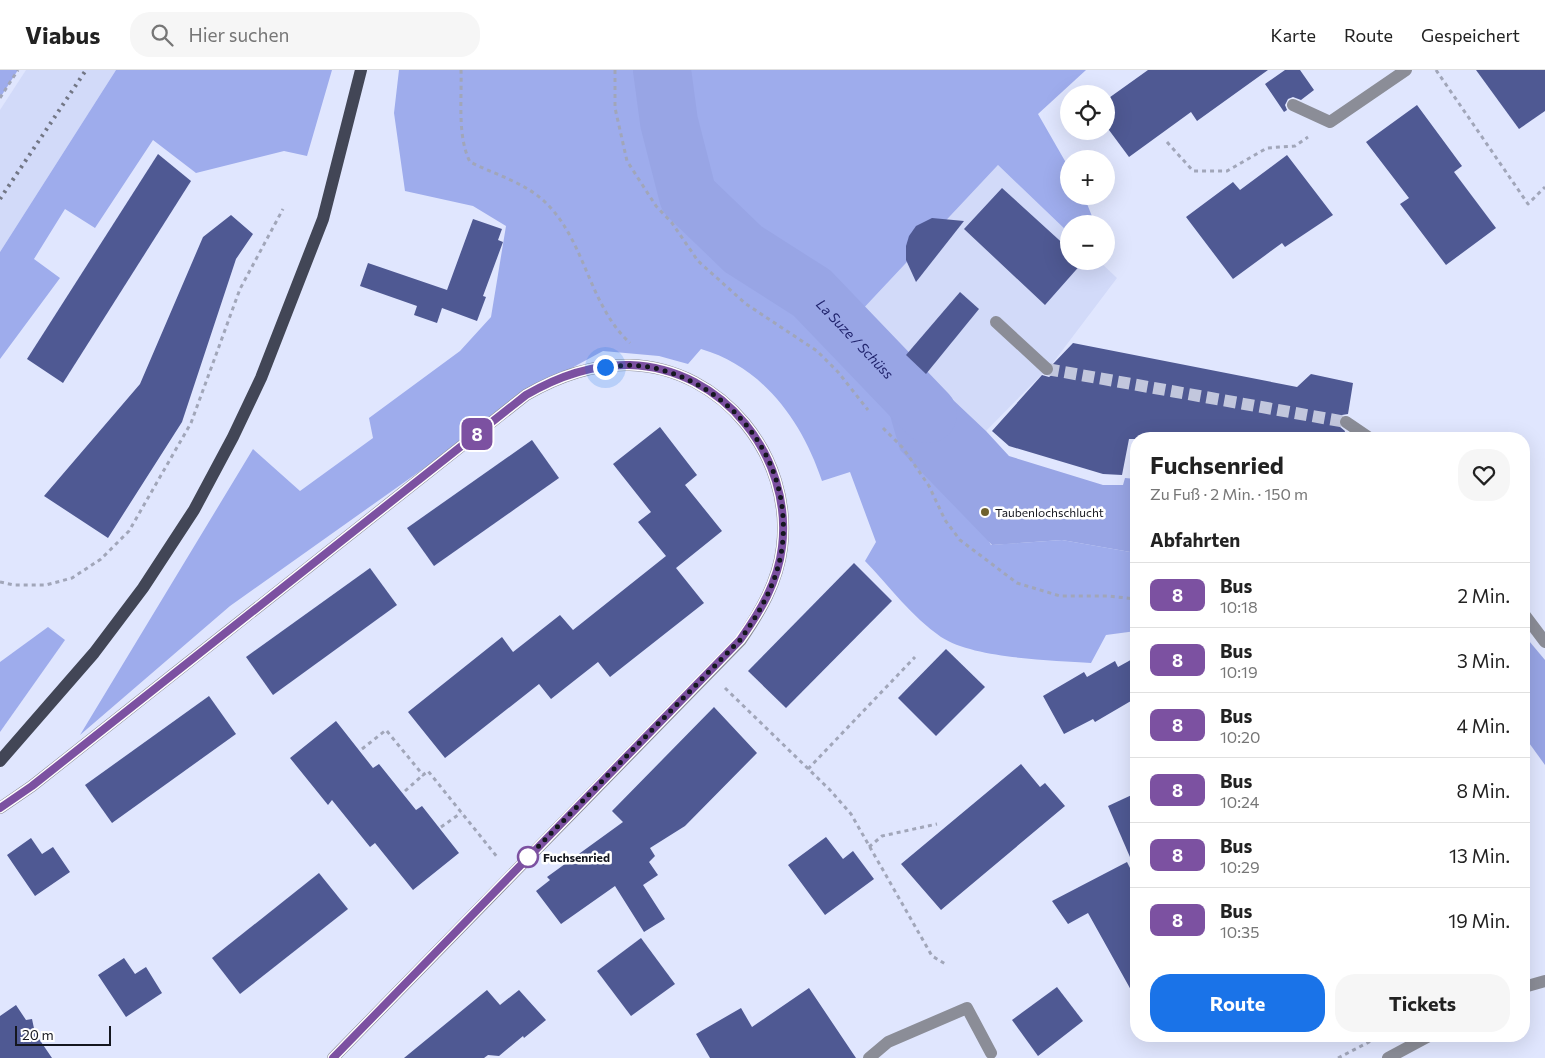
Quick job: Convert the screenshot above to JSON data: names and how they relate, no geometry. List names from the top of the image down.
{
  "water": ["La Suze / Schüss"],
  "places": ["Taubenlochschlucht", "Fuchsenried"],
  "lines": ["bus line 8"],
  "scale_bar": "20 m",
  "page": {
    "header": "Viabus",
    "search": "Hier suchen",
    "nav": ["Karte", "Route", "Gespeichert"],
    "on_map": "8",
    "map_buttons": ["+", "−"],
    "heading": [
      ["Fuchsenried", "Zu Fuß · 2 Min. · 150 m"],
      "Abfahrten"
    ],
    "list": [
      {
        "mark": "8",
        "name": "Bus",
        "note": "10:18",
        "value": "2 Min."
      },
      {
        "mark": "8",
        "name": "Bus",
        "note": "10:19",
        "value": "3 Min."
      },
      {
        "mark": "8",
        "name": "Bus",
        "note": "10:20",
        "value": "4 Min."
      },
      {
        "mark": "8",
        "name": "Bus",
        "note": "10:24",
        "value": "8 Min."
      },
      {
        "mark": "8",
        "name": "Bus",
        "note": "10:29",
        "value": "13 Min."
      },
      {
        "mark": "8",
        "name": "Bus",
        "note": "10:35",
        "value": "19 Min."
      }
    ],
    "buttons": ["Route", "Tickets"],
    "scale": "20 m"
  }
}
